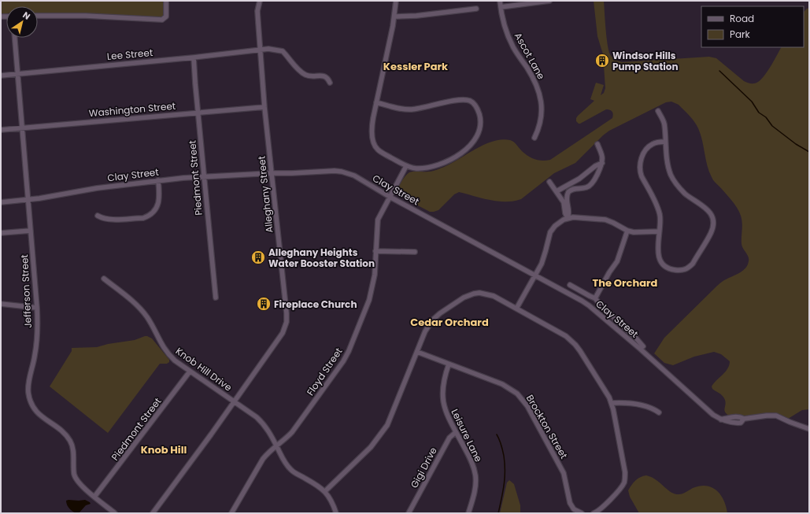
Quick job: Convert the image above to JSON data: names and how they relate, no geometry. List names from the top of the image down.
{
  "streets": {
    "street": [
      "Lee Street",
      "Ascot Lane",
      "Washington Street",
      "Clay Street",
      "Piedmont Street",
      "Alleghany Street",
      "Jefferson Street",
      "Knob Hill Drive",
      "Floyd Street",
      "Brockton Street",
      "Leisure Lane",
      "Gigi Drive"
    ]
  },
  "crossings": [
    ["Lee Street", "Piedmont Street"],
    ["Lee Street", "Alleghany Street"],
    ["Lee Street", "Jefferson Street"],
    ["Washington Street", "Piedmont Street"],
    ["Washington Street", "Alleghany Street"],
    ["Washington Street", "Jefferson Street"],
    ["Clay Street", "Piedmont Street"],
    ["Clay Street", "Alleghany Street"],
    ["Clay Street", "Jefferson Street"],
    ["Clay Street", "Floyd Street"],
    ["Piedmont Street", "Jefferson Street"],
    ["Piedmont Street", "Knob Hill Drive"],
    ["Alleghany Street", "Knob Hill Drive"],
    ["Knob Hill Drive", "Floyd Street"],
    ["Brockton Street", "Leisure Lane"],
    ["Leisure Lane", "Gigi Drive"]
  ],
  "districts": [
    "Kessler Park",
    "The Orchard",
    "Cedar Orchard",
    "Knob Hill"
  ],
  "places": {
    "building": ["Windsor Hills Pump Station", "Alleghany Heights Water Booster Station", "Fireplace Church"]
  },
  "legend": ["Road", "Park"],
  "north": "top right"
}
